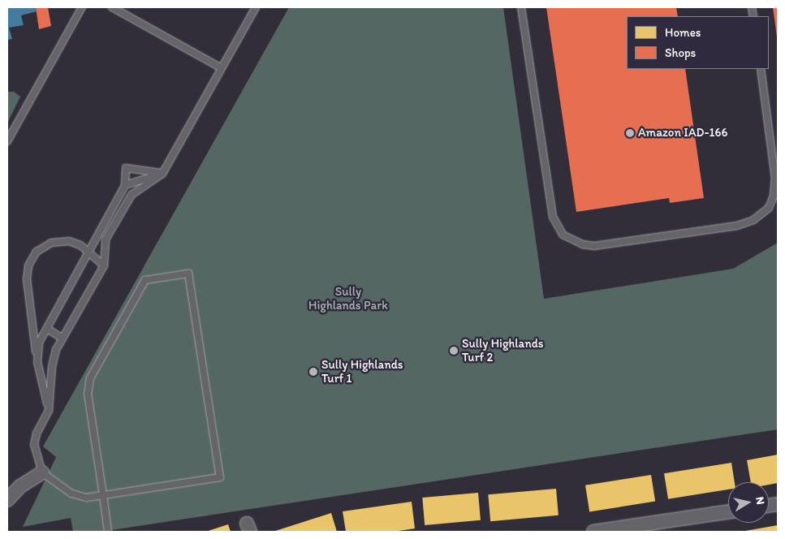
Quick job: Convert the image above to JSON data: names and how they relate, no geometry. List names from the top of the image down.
{
  "parks": ["Sully Highlands Park"],
  "places": ["Amazon IAD-166", "Sully Highlands Turf 2", "Sully Highlands Turf 1"],
  "legend": ["Homes", "Shops"],
  "north": "right"
}
